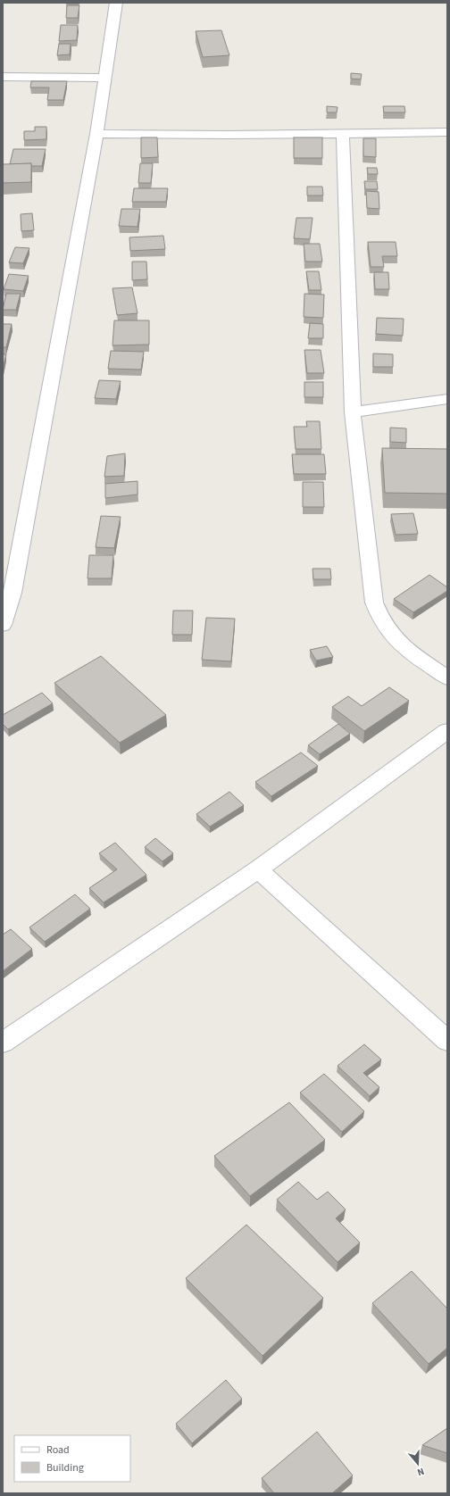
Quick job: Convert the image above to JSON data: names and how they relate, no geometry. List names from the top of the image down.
{
  "legend": ["Road", "Building"],
  "north": "bottom"
}
